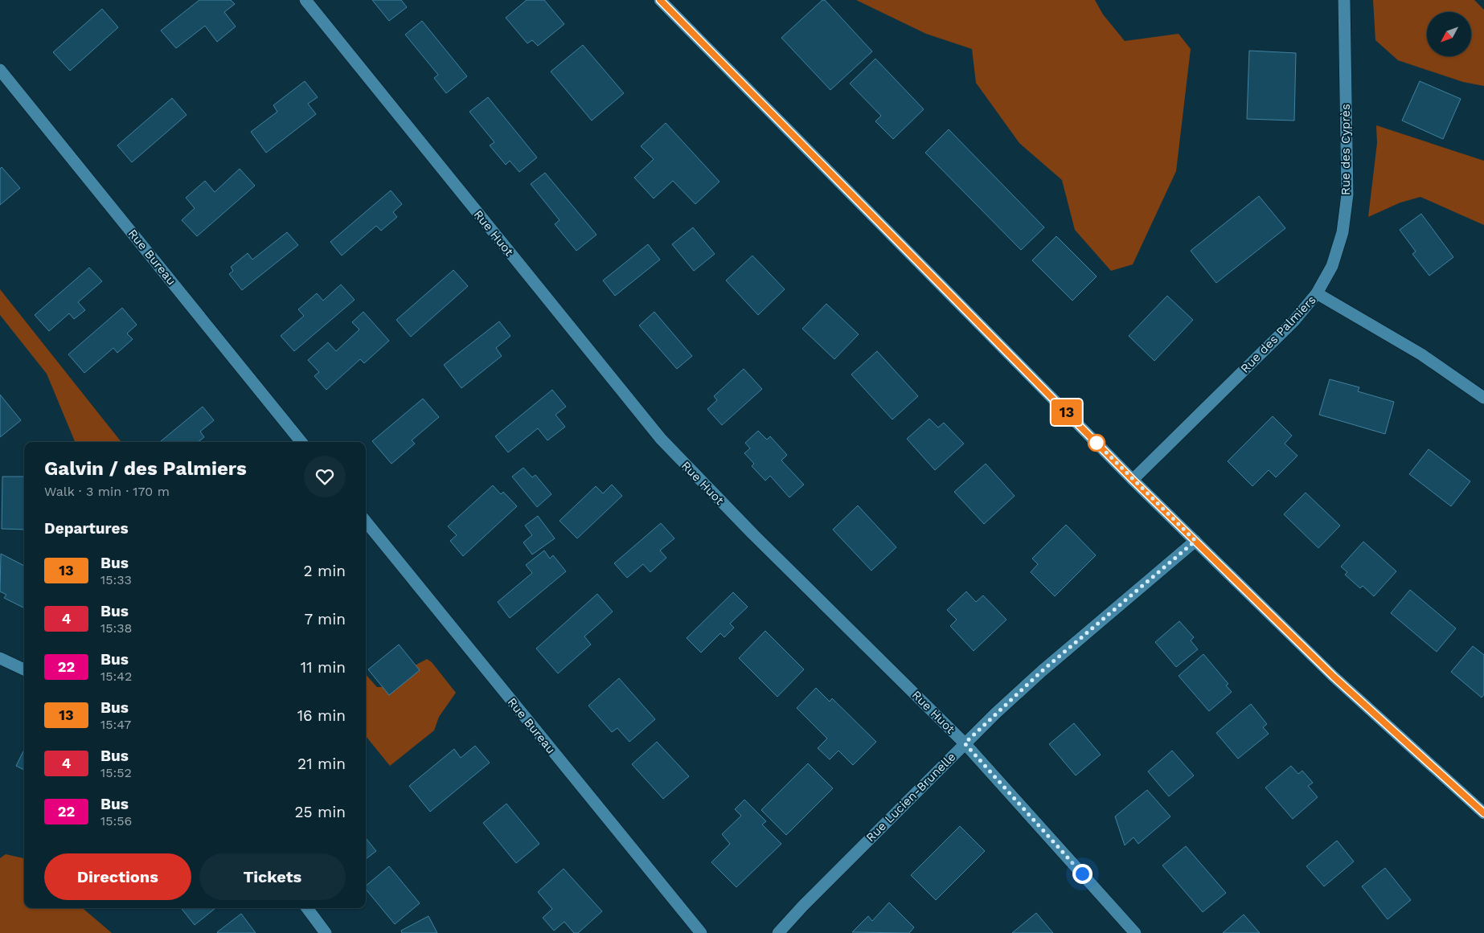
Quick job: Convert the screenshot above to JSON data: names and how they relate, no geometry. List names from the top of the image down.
{
  "streets": {
    "street": [
      "Rue des Cyprès",
      "Rue Huot",
      "Rue Bureau",
      "Rue des Palmiers",
      "Rue Lucien-Brunelle"
    ]
  },
  "crossings": [
    ["Rue des Cyprès", "Rue des Palmiers"],
    ["Rue Huot", "Rue Lucien-Brunelle"]
  ],
  "lines": ["bus line 13"],
  "north": "bottom left",
  "page": {
    "on_map": "13",
    "heading": [
      ["Galvin / des Palmiers", "Walk · 3 min · 170 m"],
      "Departures"
    ],
    "list": [
      {
        "mark": "13",
        "name": "Bus",
        "note": "15:33",
        "value": "2 min"
      },
      {
        "mark": "4",
        "name": "Bus",
        "note": "15:38",
        "value": "7 min"
      },
      {
        "mark": "22",
        "name": "Bus",
        "note": "15:42",
        "value": "11 min"
      },
      {
        "mark": "13",
        "name": "Bus",
        "note": "15:47",
        "value": "16 min"
      },
      {
        "mark": "4",
        "name": "Bus",
        "note": "15:52",
        "value": "21 min"
      },
      {
        "mark": "22",
        "name": "Bus",
        "note": "15:56",
        "value": "25 min"
      }
    ],
    "buttons": ["Directions", "Tickets"]
  }
}
